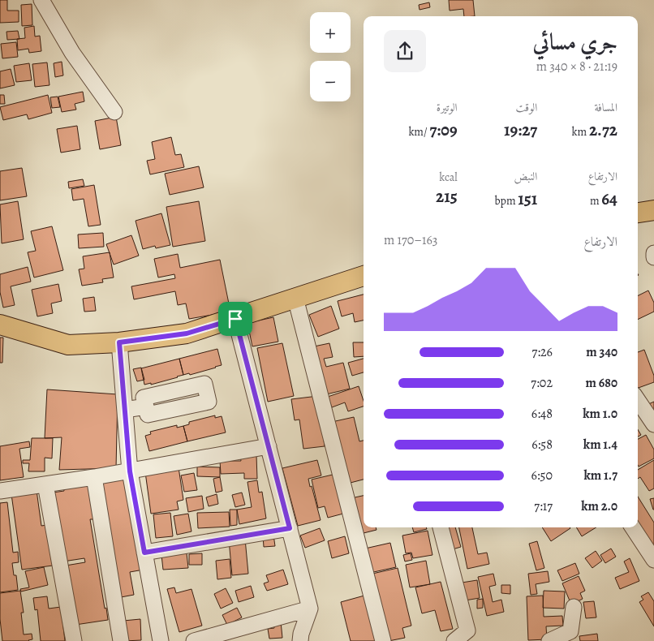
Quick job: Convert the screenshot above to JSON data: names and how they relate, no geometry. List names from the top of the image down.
{
  "page": {
    "map_buttons": ["+", "−"],
    "heading": ["جري مسائي", "21:19 · 8 × 340 m"],
    "stats": [
      ["المسافة", "2.72 km"],
      ["الوقت", "19:27"],
      ["الوتيرة", "7:09 /km"],
      ["الارتفاع", "64 m"],
      ["النبض", "151 bpm"],
      ["kcal", "215"]
    ],
    "chart": ["الارتفاع", "163–170 m"],
    "list": [
      {
        "name": "340 m",
        "note": "7:26"
      },
      {
        "name": "680 m",
        "note": "7:02"
      },
      {
        "name": "1.0 km",
        "note": "6:48"
      },
      {
        "name": "1.4 km",
        "note": "6:58"
      },
      {
        "name": "1.7 km",
        "note": "6:50"
      },
      {
        "name": "2.0 km",
        "note": "7:17"
      }
    ]
  }
}
